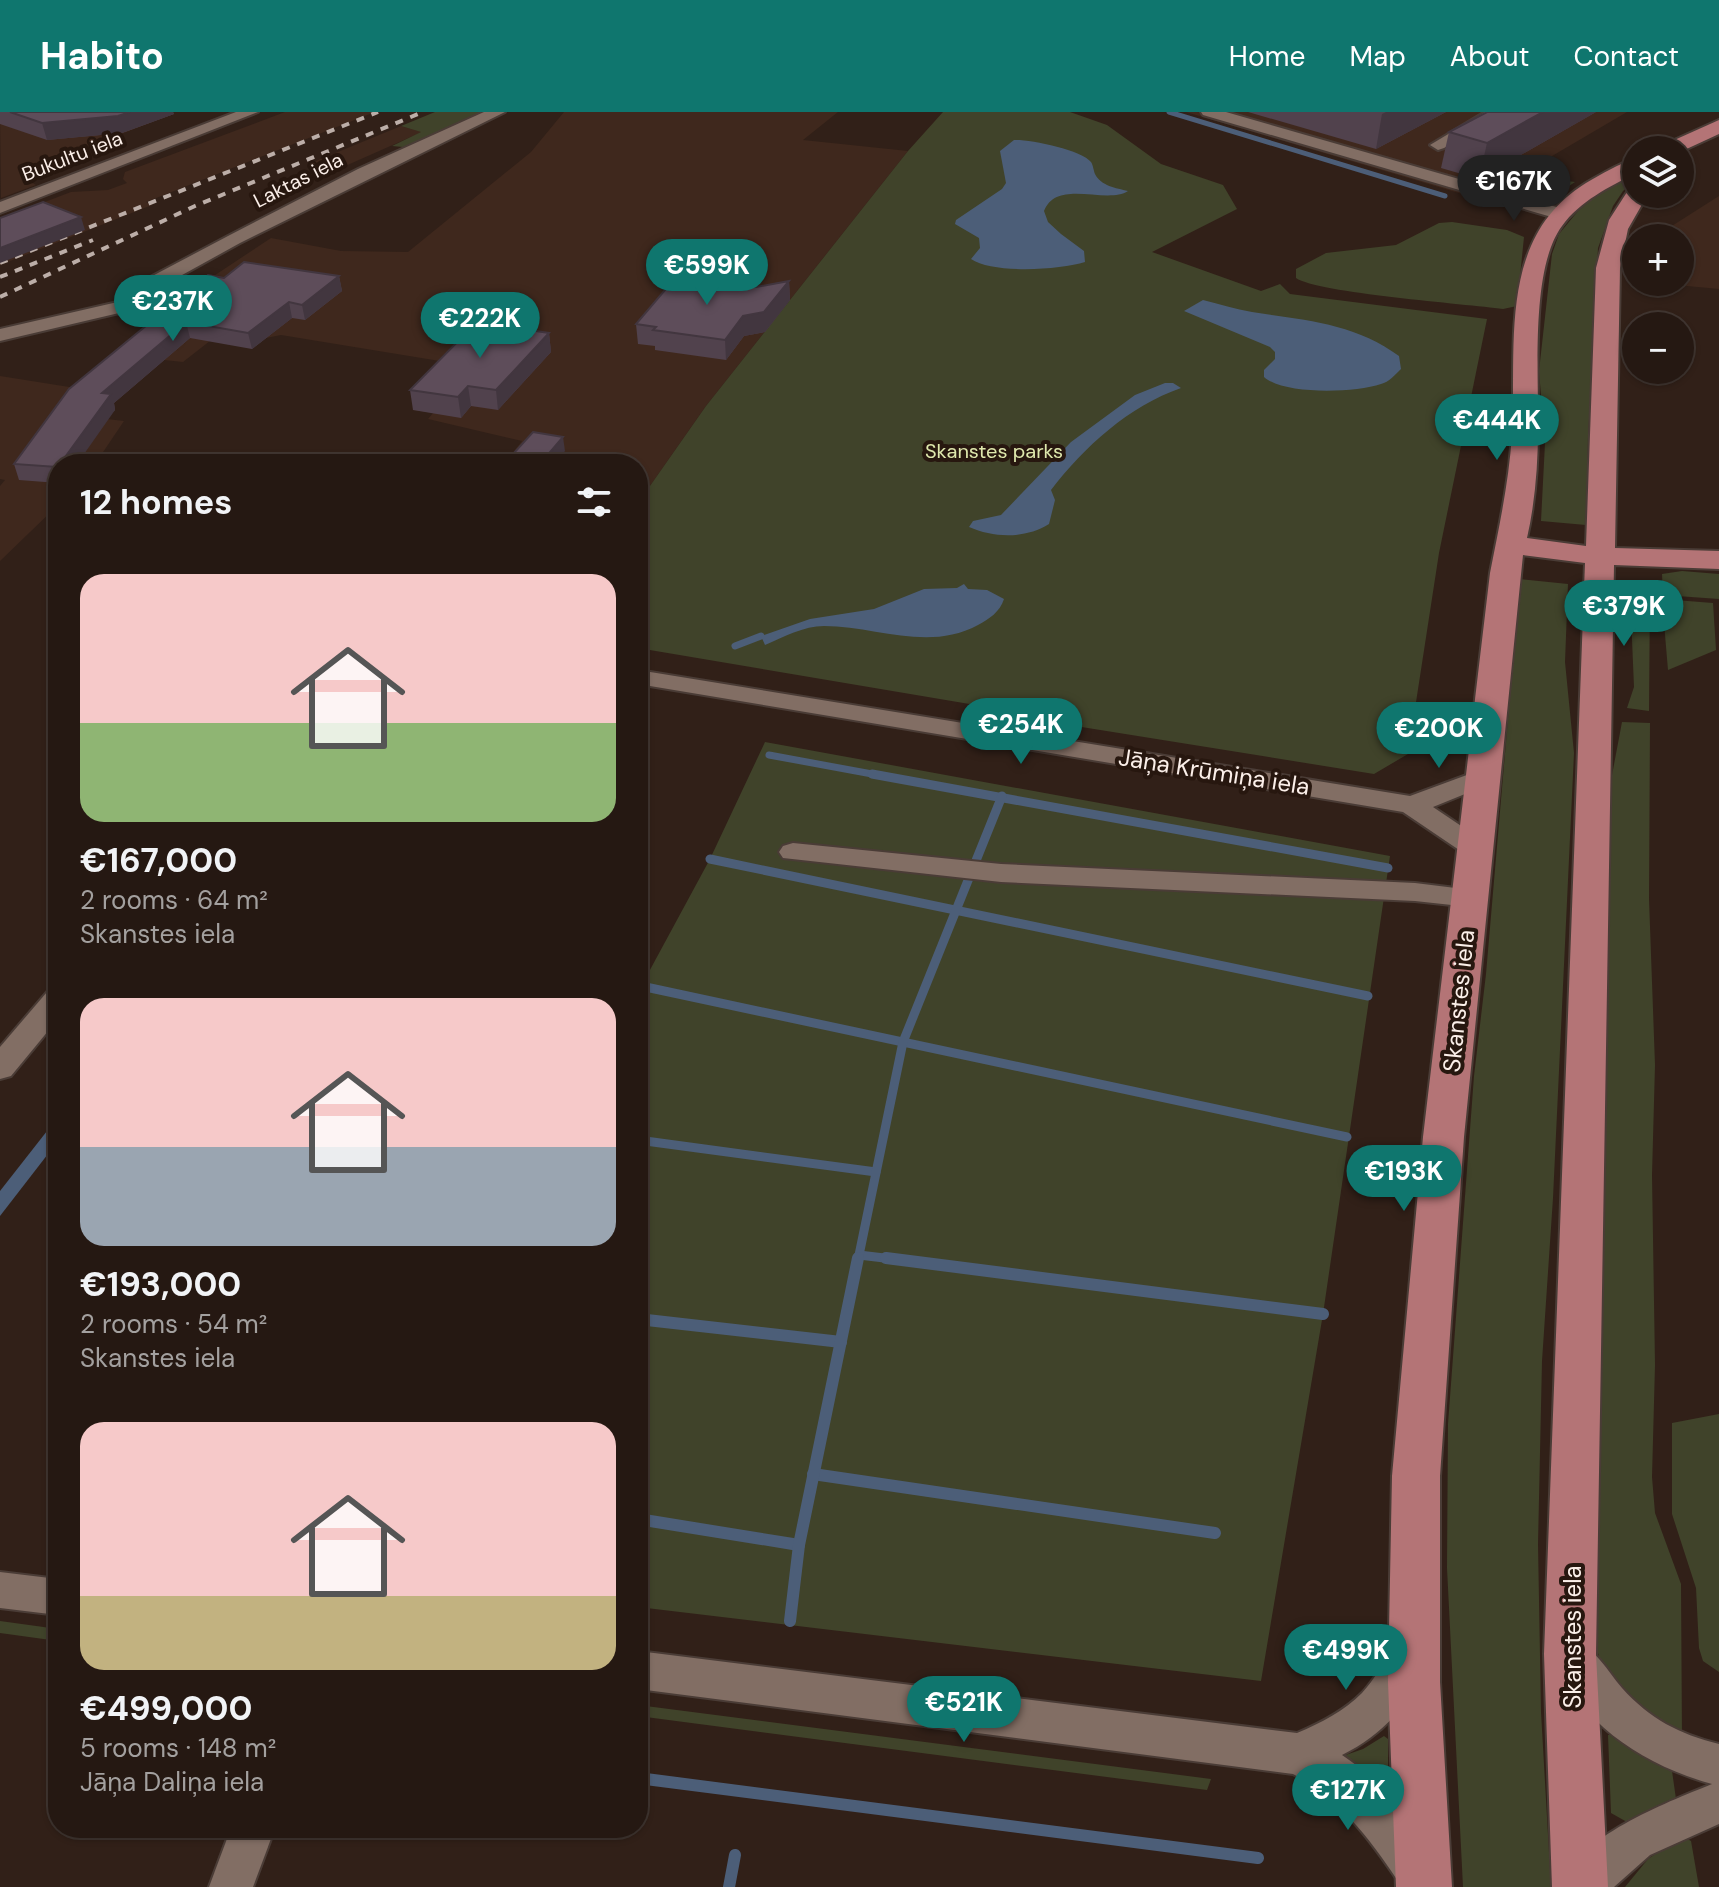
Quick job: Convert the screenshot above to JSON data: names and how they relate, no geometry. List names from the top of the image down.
{
  "streets": {
    "main road": ["Skanstes iela"],
    "street": ["Bukultu iela", "Laktas iela", "Jāņa Krūmiņa iela"]
  },
  "crossings": [
    ["Jāņa Krūmiņa iela", "Skanstes iela"]
  ],
  "parks": ["Skanstes parks"],
  "page": {
    "header": "Habito",
    "nav": [
      "Home",
      "Map",
      "About",
      "Contact"
    ],
    "map_buttons": ["+", "−"],
    "price": [
      "€167K",
      "€599K",
      "€237K",
      "€222K",
      "€444K",
      "€379K",
      "€254K",
      "€200K",
      "€193K",
      "€499K",
      "€521K",
      "€127K"
    ],
    "heading": "12 homes",
    "list": [
      {
        "name": "€167,000",
        "note": "2 rooms · 64 m² · Skanstes iela"
      },
      {
        "name": "€193,000",
        "note": "2 rooms · 54 m² · Skanstes iela"
      },
      {
        "name": "€499,000",
        "note": "5 rooms · 148 m² · Jāņa Daliņa iela"
      }
    ]
  }
}
